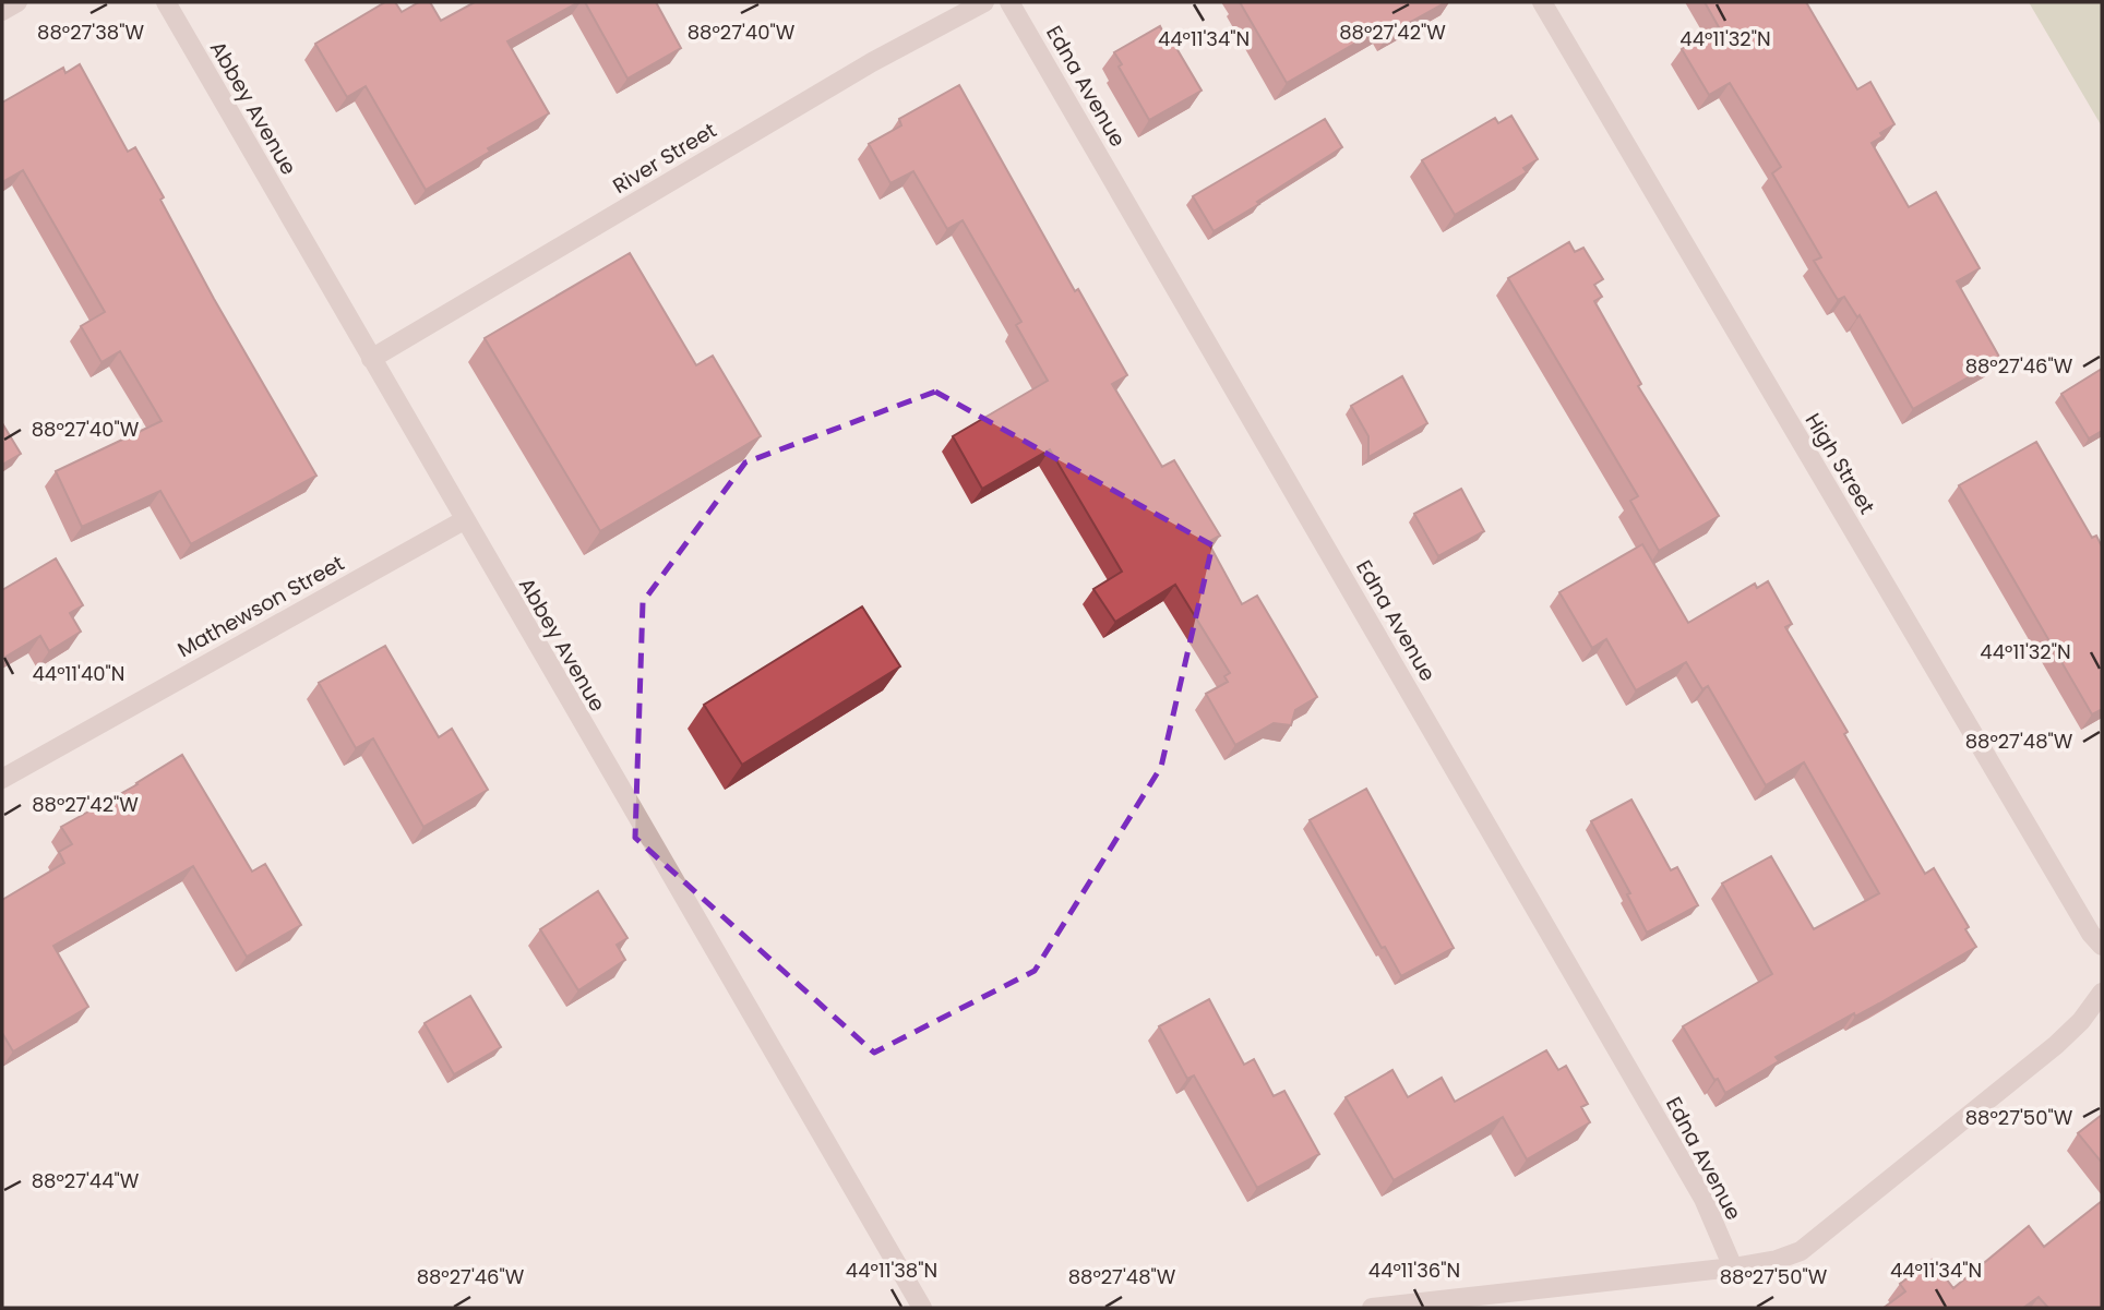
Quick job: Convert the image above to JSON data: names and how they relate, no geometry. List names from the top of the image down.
{
  "streets": {
    "street": [
      "Edna Avenue",
      "Abbey Avenue",
      "River Street",
      "High Street",
      "Mathewson Street"
    ]
  },
  "crossings": [
    ["Abbey Avenue", "River Street"],
    ["Abbey Avenue", "Mathewson Street"]
  ],
  "coordinates": [
    "88°27'38\"W",
    "88°27'40\"W",
    "88°27'42\"W",
    "44°11'32\"N",
    "44°11'34\"N",
    "88°27'46\"W",
    "44°11'40\"N",
    "88°27'48\"W",
    "88°27'50\"W",
    "88°27'44\"W",
    "44°11'38\"N",
    "44°11'36\"N"
  ]
}
